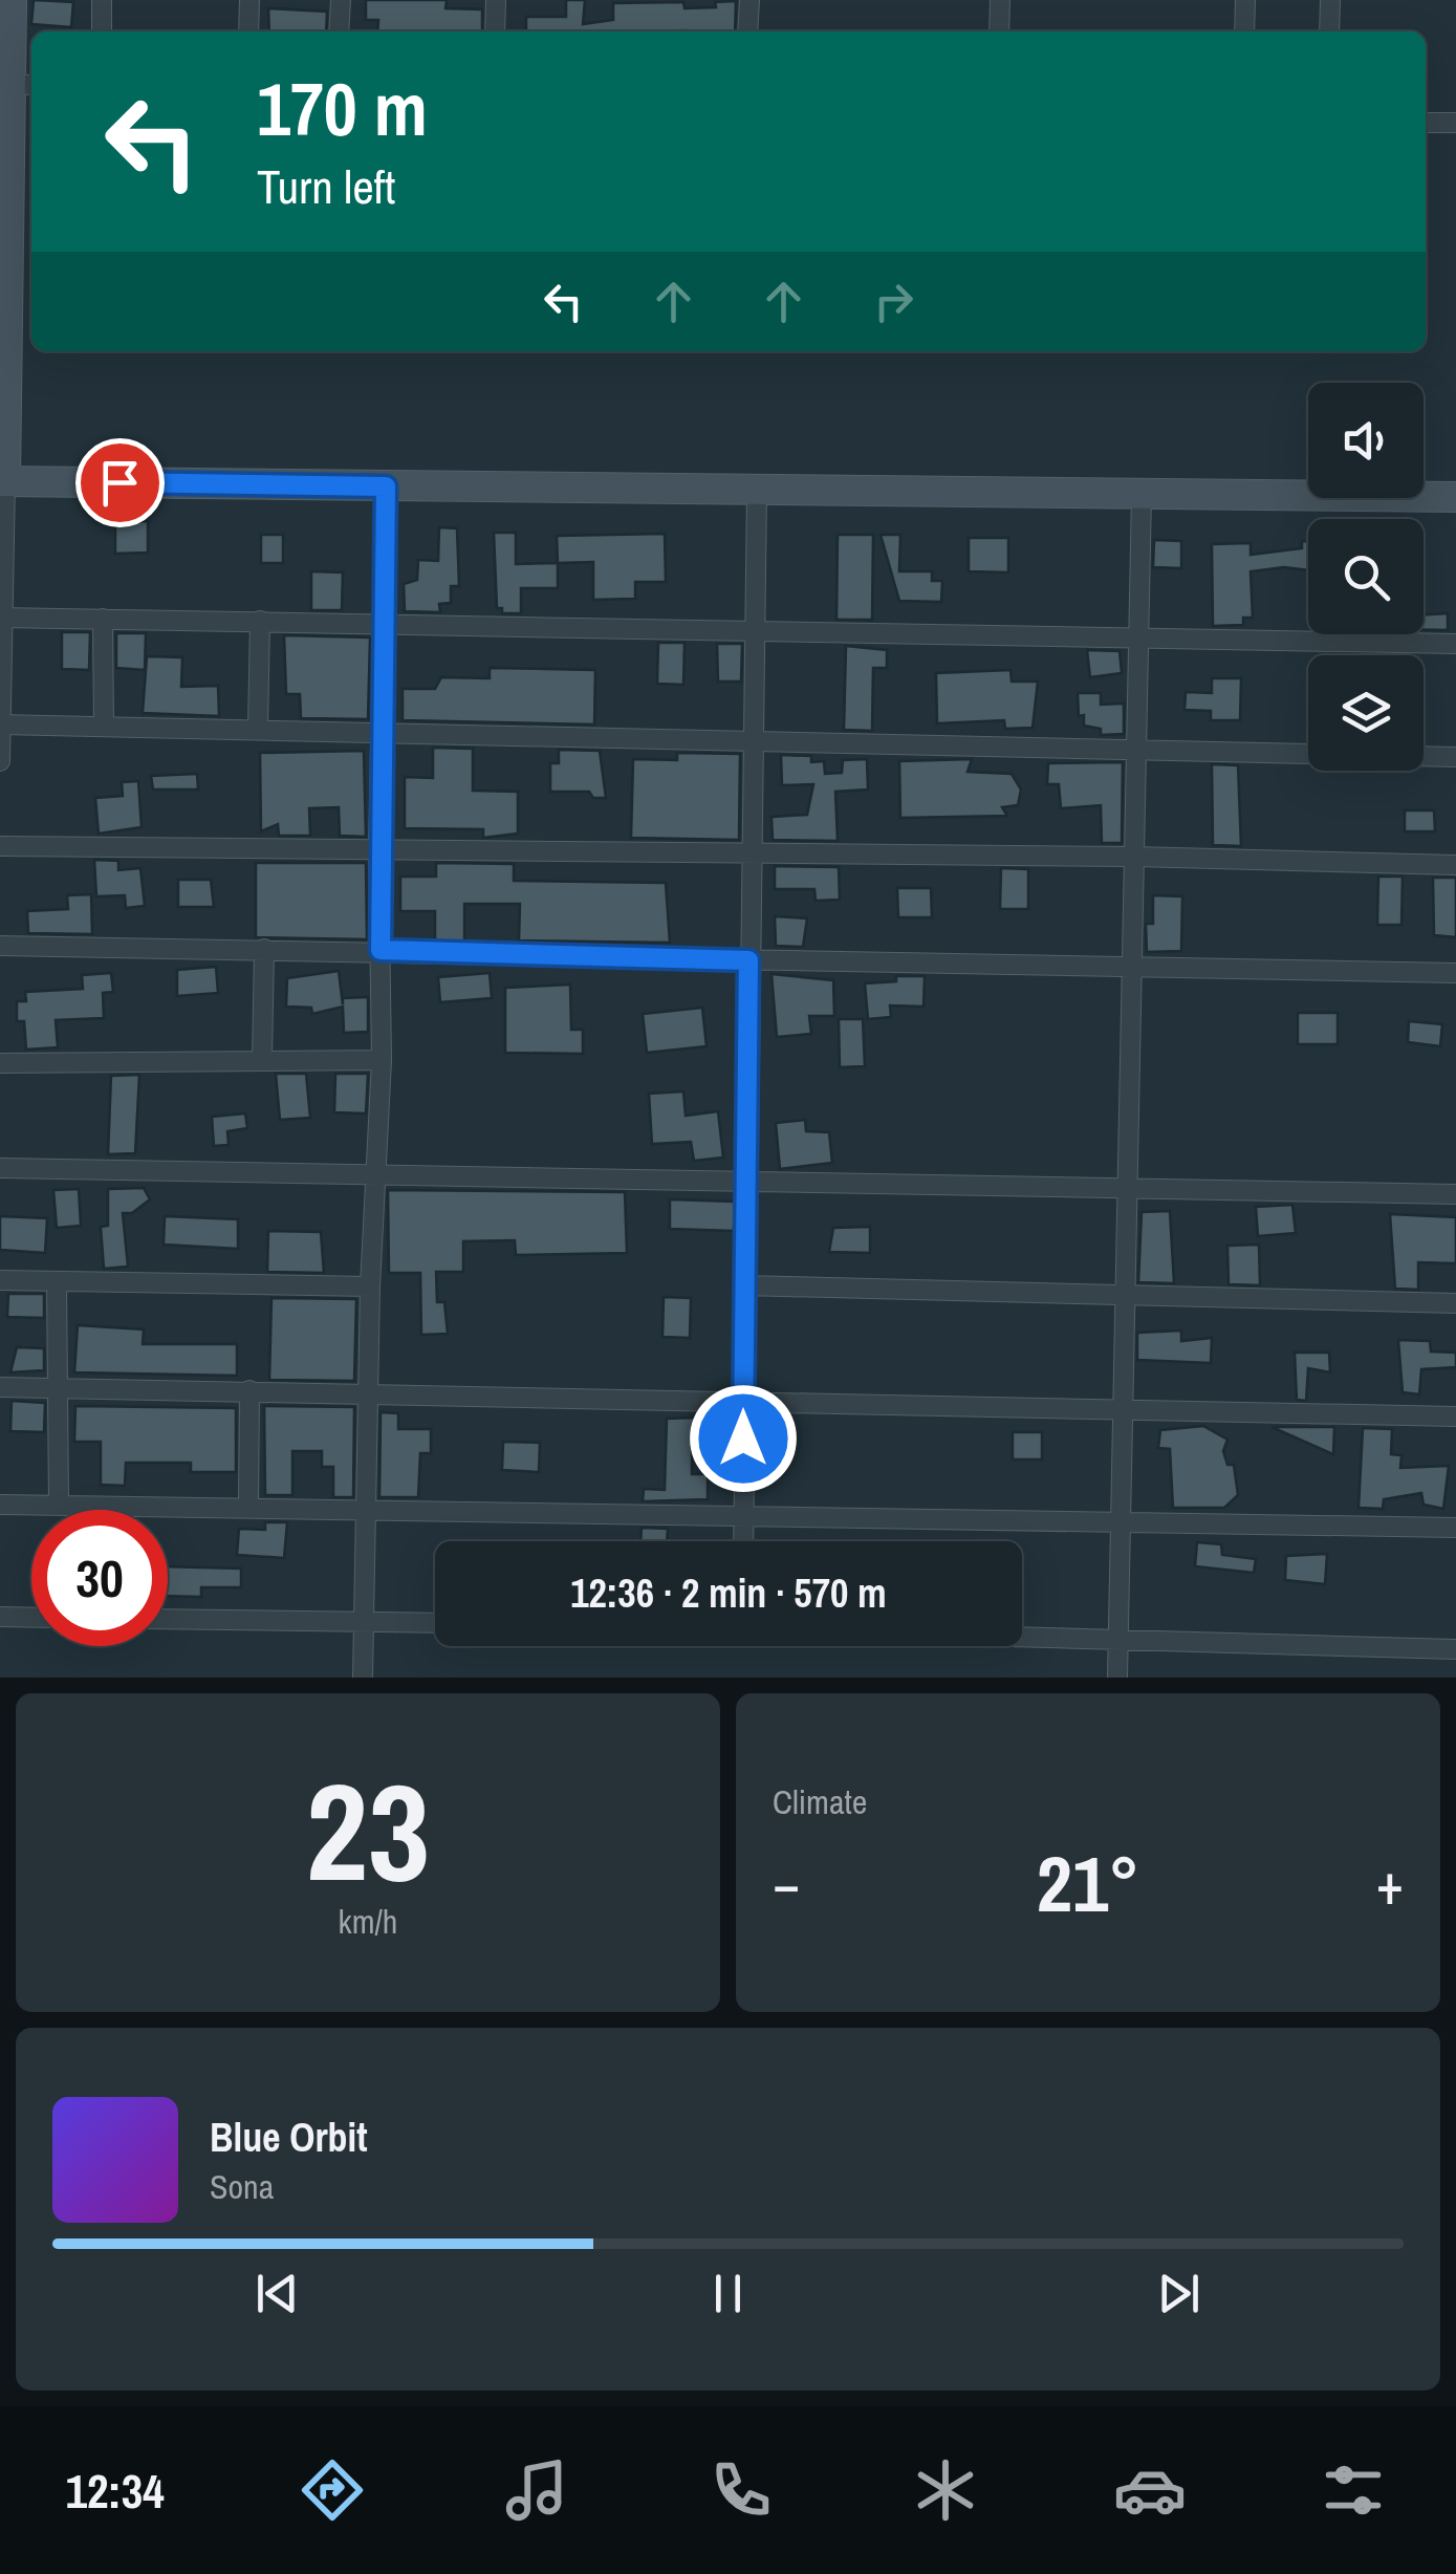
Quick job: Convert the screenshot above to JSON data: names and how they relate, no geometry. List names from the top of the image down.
{
  "page": {
    "turn": ["170 m", "Turn left"],
    "limit": "30",
    "trip": "12:36 · 2 min · 570 m",
    "tile": [
      ["23", "km/h"],
      "Climate"
    ],
    "heat": ["−", "21°", "+"],
    "song": ["Blue Orbit", "Sona"],
    "tabs": "12:34"
  }
}
